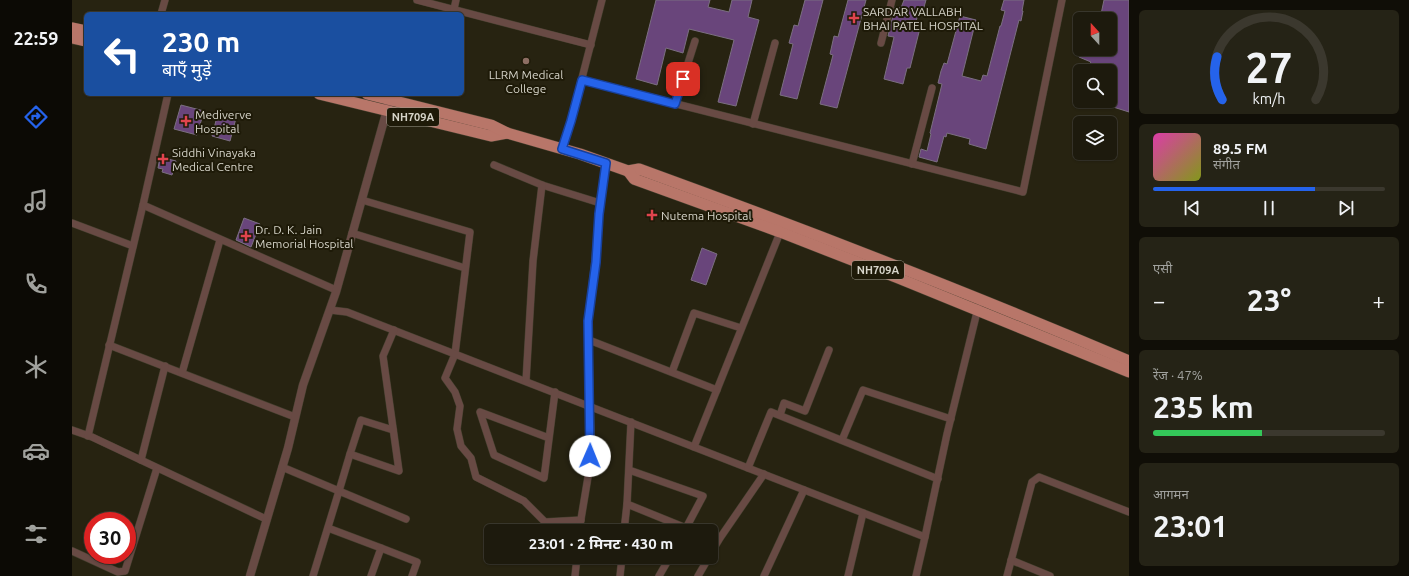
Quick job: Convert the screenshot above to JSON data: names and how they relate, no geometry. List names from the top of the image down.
{
  "streets": {
    "highway": ["NH709A"]
  },
  "places": {
    "health": [
      "SARDAR VALLABH BHAI PATEL HOSPITAL",
      "Mediverve Hospital",
      "Siddhi Vinayaka Medical Centre",
      "Nutema Hospital",
      "Dr. D. K. Jain Memorial Hospital"
    ],
    "other": ["LLRM Medical College"]
  },
  "north": "top",
  "page": {
    "tabs": "22:59",
    "turn": ["230 m", "बाएँ मुड़ें"],
    "song": ["89.5 FM", "संगीत"],
    "tile": [
      "एसी",
      ["रेंज · 47%", "235 km"],
      ["आगमन", "23:01"]
    ],
    "heat": ["−", "23°", "+"],
    "limit": "30",
    "trip": "23:01 · 2 मिनट · 430 m",
    "gauge": ["27", "km/h"]
  }
}
